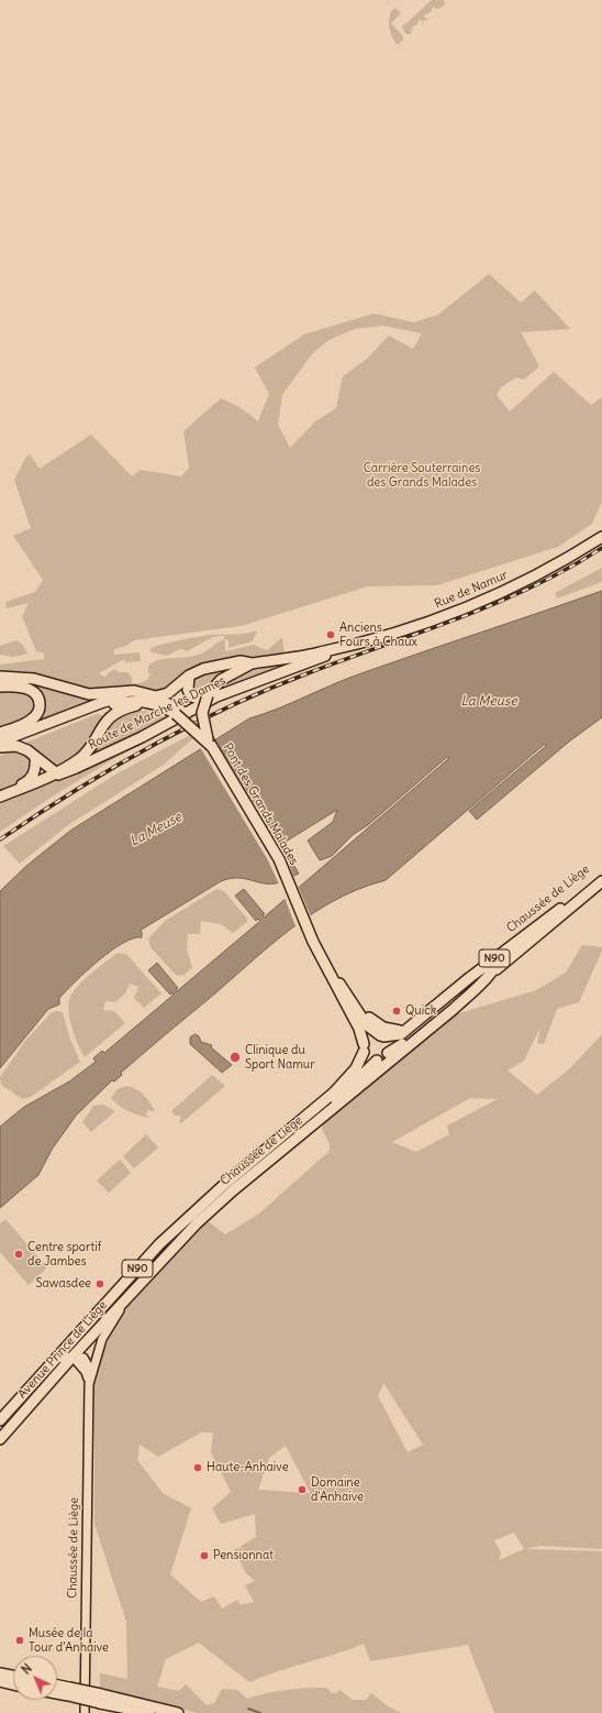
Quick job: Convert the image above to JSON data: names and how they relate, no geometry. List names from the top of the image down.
{
  "streets": {
    "main road": [
      "Rue de Namur",
      "Route de Marche les Dames",
      "Pont des Grands Malades",
      "Chaussée de Liège",
      "N90",
      "Avenue Prince de Liège"
    ]
  },
  "crossings": [
    ["Rue de Namur", "Route de Marche les Dames"],
    ["Chaussée de Liège", "N90"],
    ["Chaussée de Liège", "Avenue Prince de Liège"]
  ],
  "water": ["La Meuse"],
  "parks": ["Carrière Souterraines des Grands Malades"],
  "places": [
    "Anciens Fours à Chaux",
    "Quick",
    "Clinique du Sport Namur",
    "Centre sportif de Jambes",
    "Sawasdee",
    "Haute-Anhaive",
    "Domaine d'Anhaive",
    "Pensionnat",
    "Musée de la Tour d’Anhaive"
  ],
  "north": "top left"
}
